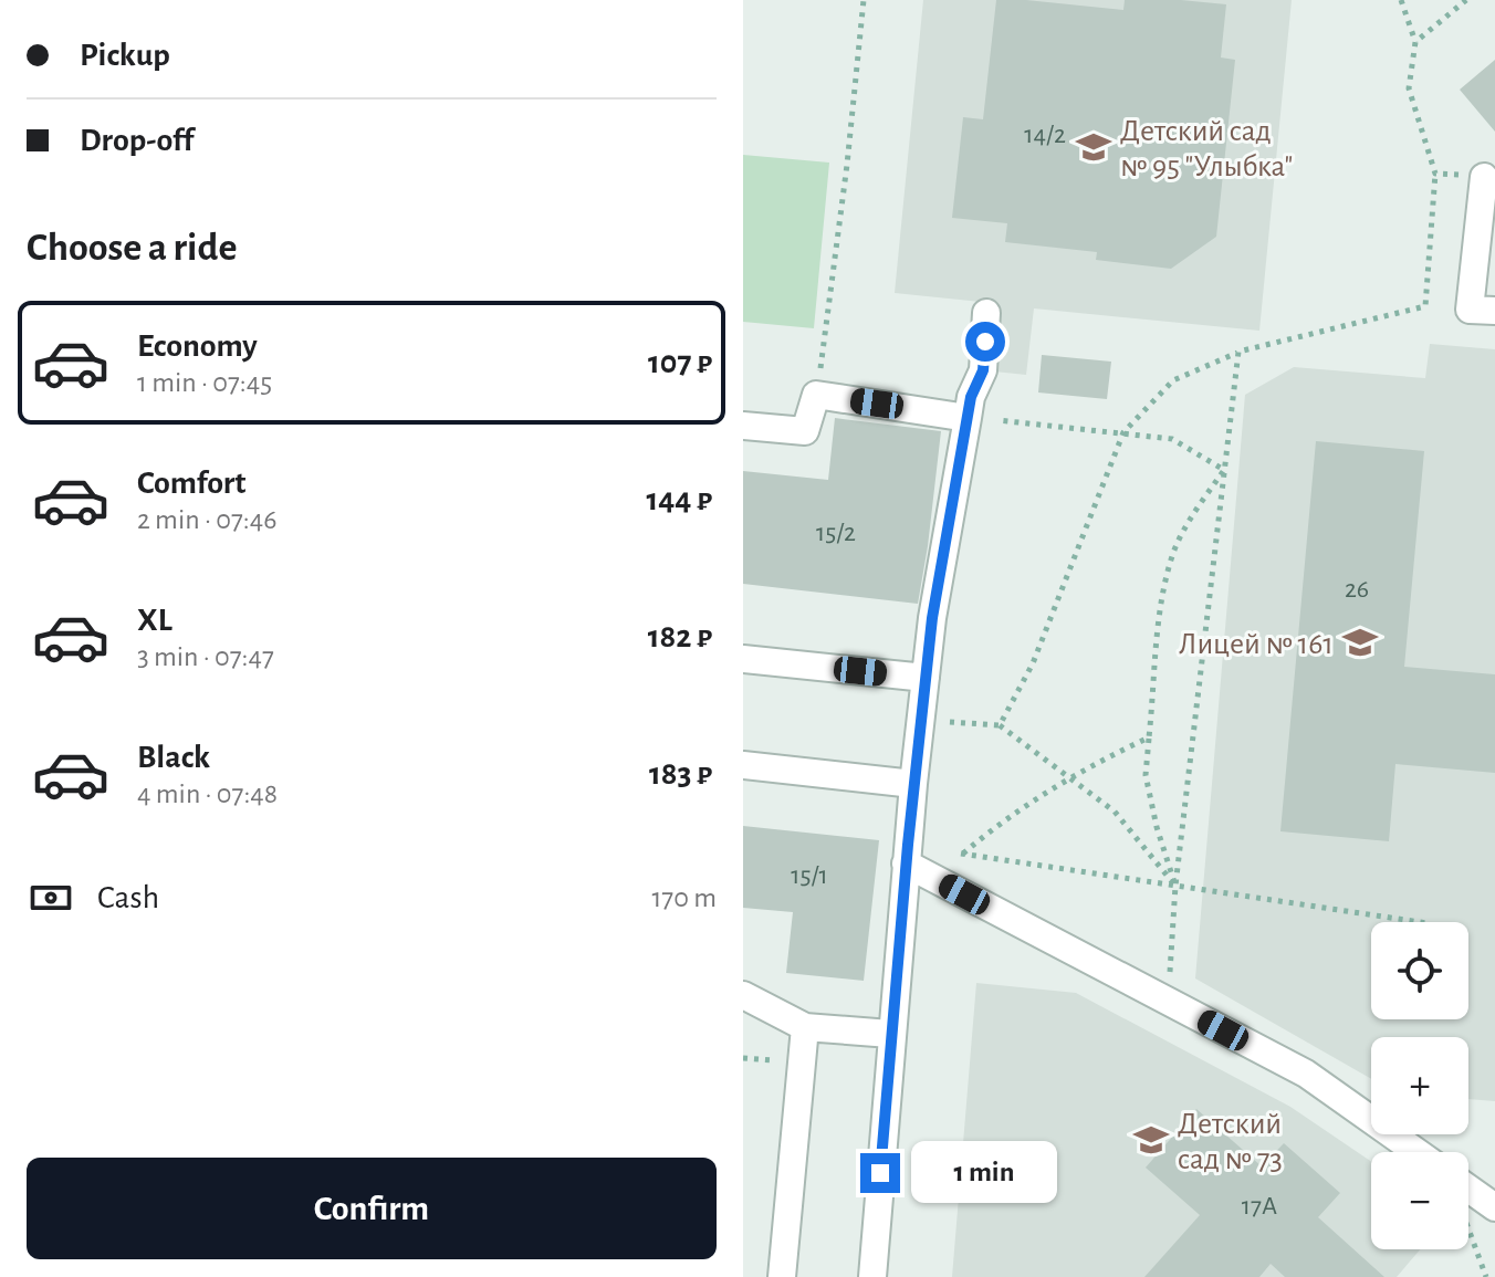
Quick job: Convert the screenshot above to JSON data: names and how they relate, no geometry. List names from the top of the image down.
{
  "places": {
    "school or university": ["Детский сад № 95 \"Улыбка\"", "Лицей № 161", "Детский сад № 73"]
  },
  "house_numbers": [
    "14/2",
    "15/2",
    "26",
    "15/1",
    "17А"
  ],
  "page": {
    "banner": ["Pickup", "Drop-off"],
    "heading": "Choose a ride",
    "list": [
      {
        "name": "Economy",
        "note": "1 min · 07:45",
        "value": "107 ₽"
      },
      {
        "name": "Comfort",
        "note": "2 min · 07:46",
        "value": "144 ₽"
      },
      {
        "name": "XL",
        "note": "3 min · 07:47",
        "value": "182 ₽"
      },
      {
        "name": "Black",
        "note": "4 min · 07:48",
        "value": "183 ₽"
      }
    ],
    "pay": ["Cash", "170 m"],
    "map_buttons": ["+", "−"],
    "buttons": "Confirm",
    "bubble": "1 min"
  }
}
